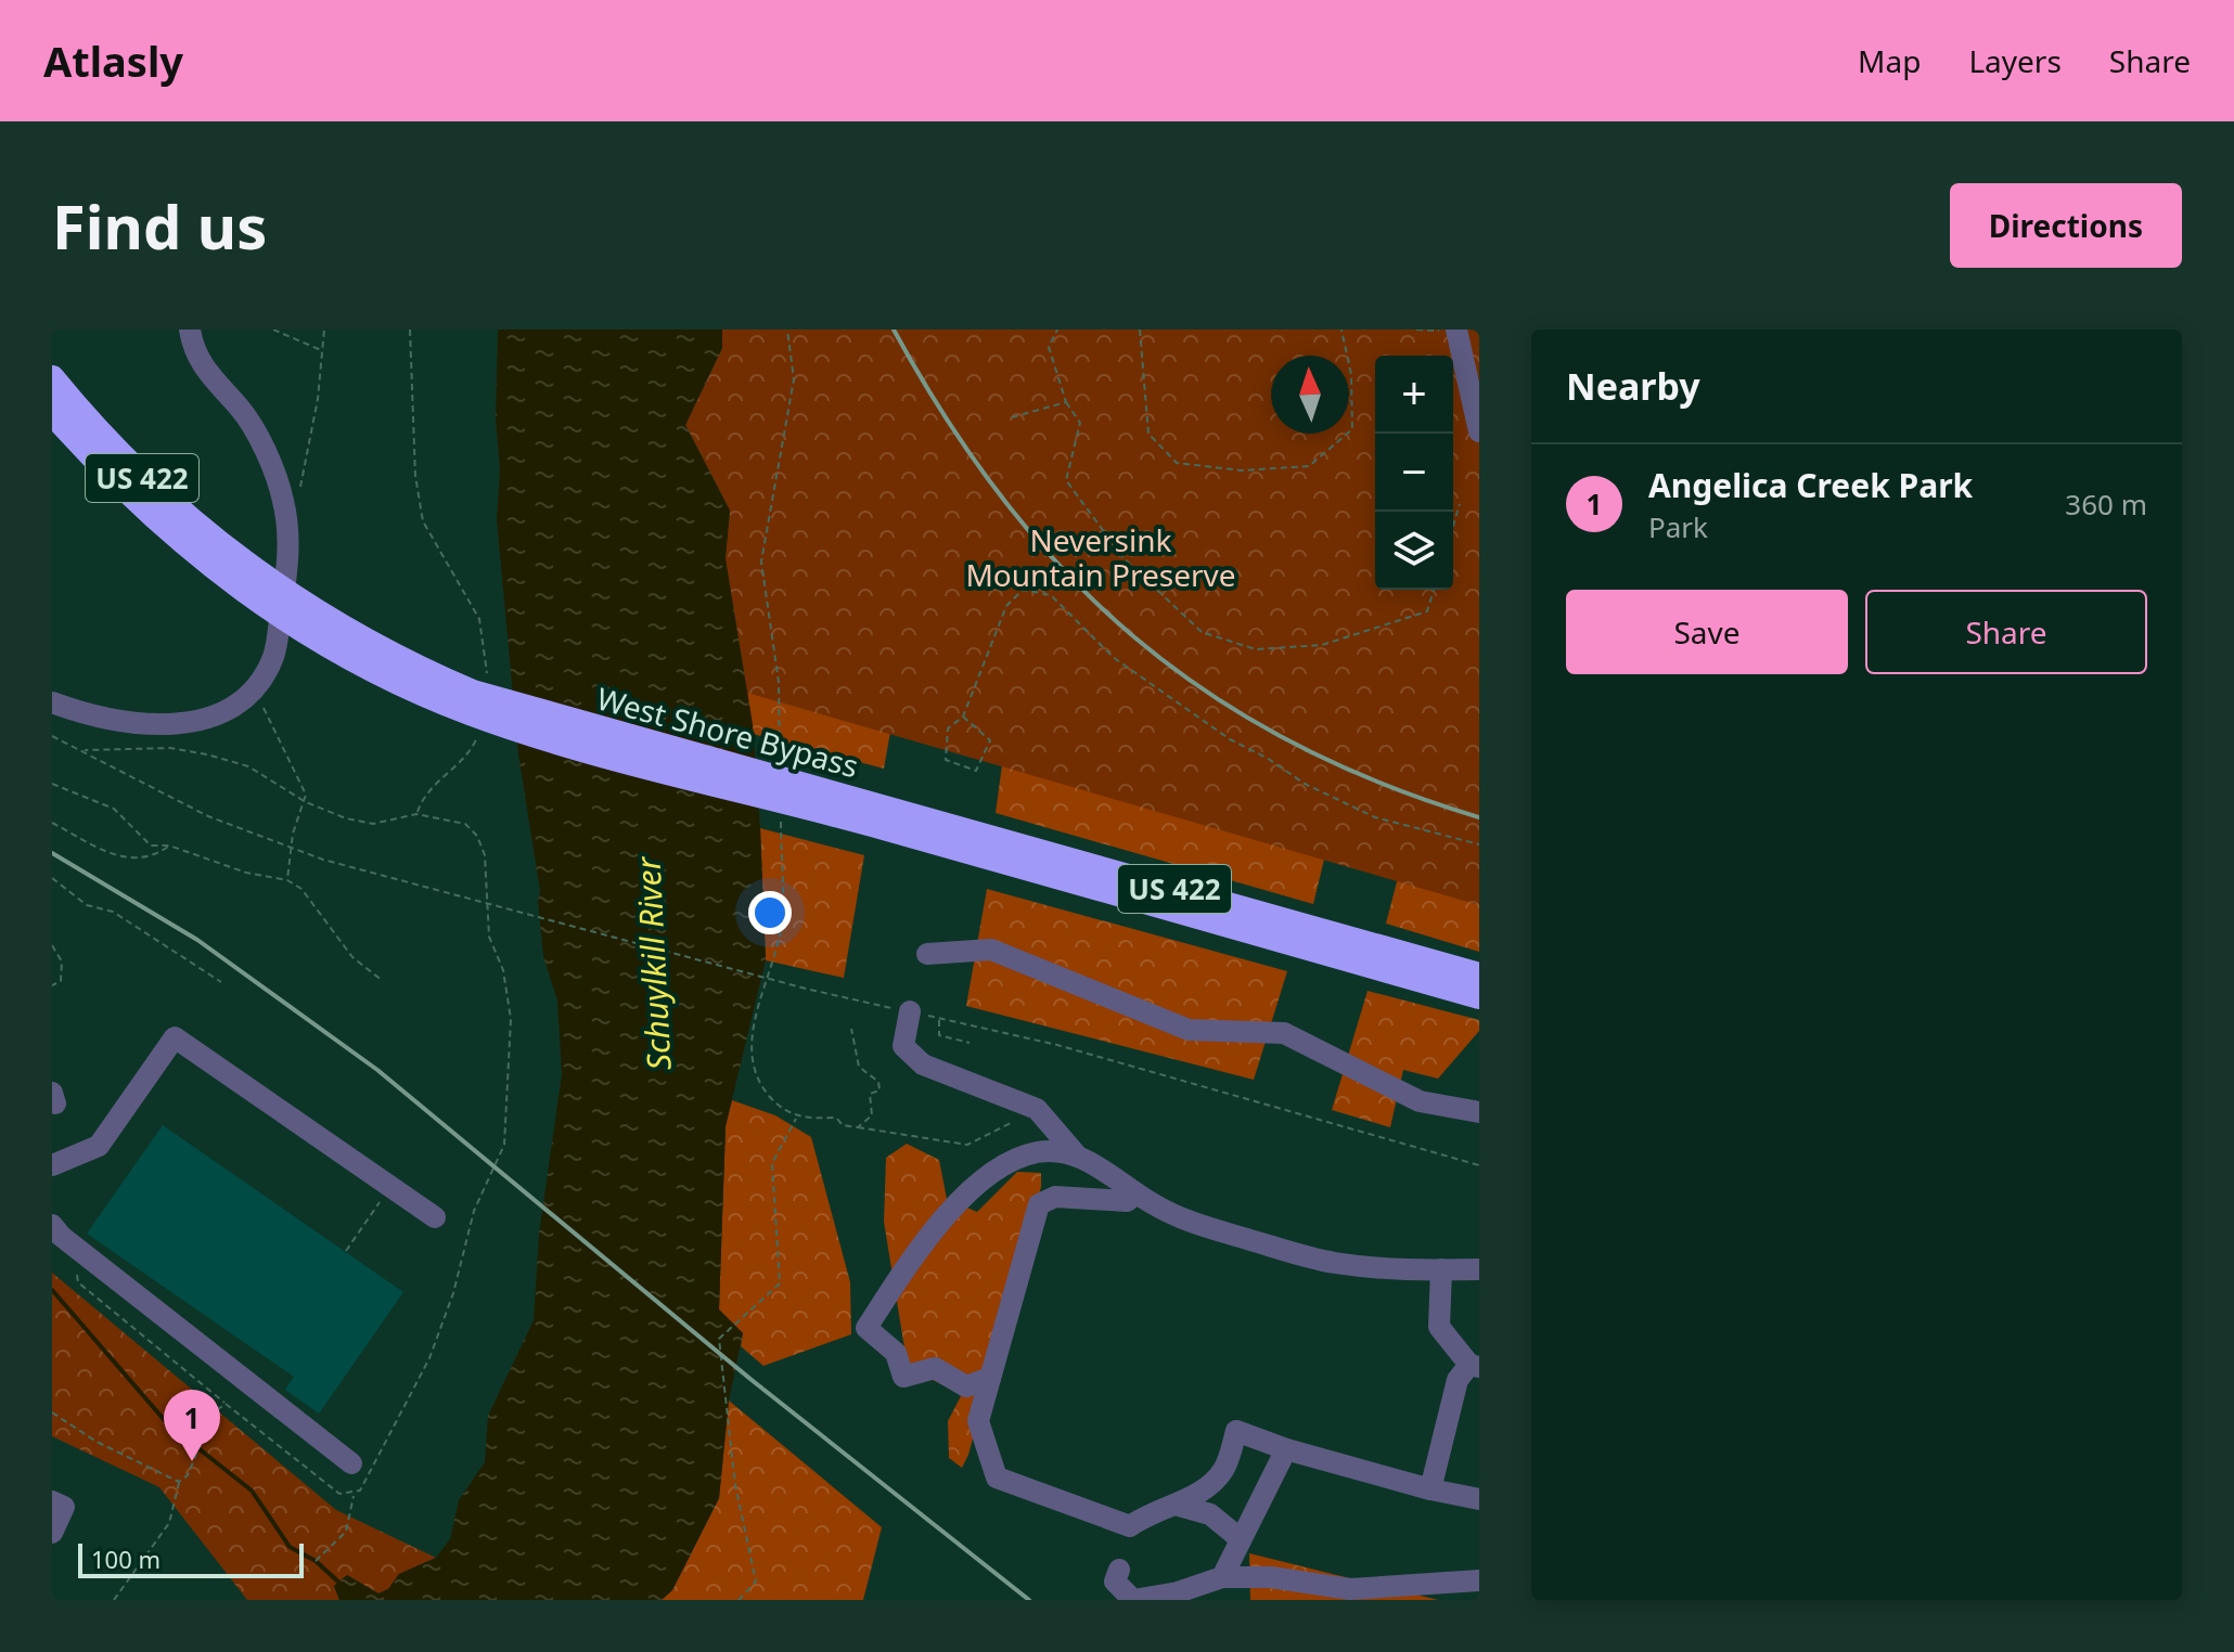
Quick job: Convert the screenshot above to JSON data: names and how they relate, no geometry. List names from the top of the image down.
{
  "streets": {
    "highway": ["US 422", "West Shore Bypass"]
  },
  "water": ["Schuylkill River"],
  "parks": ["Neversink Mountain Preserve"],
  "scale_bar": "100 m",
  "north": "top",
  "page": {
    "header": "Atlasly",
    "nav": ["Map", "Layers", "Share"],
    "buttons": [
      "Directions",
      ["Save", "Share"]
    ],
    "title": "Find us",
    "heading": "Nearby",
    "map_buttons": ["+", "−"],
    "list": [
      {
        "mark": "1",
        "name": "Angelica Creek Park",
        "note": "Park",
        "value": "360 m"
      }
    ],
    "pins": "1",
    "scale": "100 m"
  }
}
